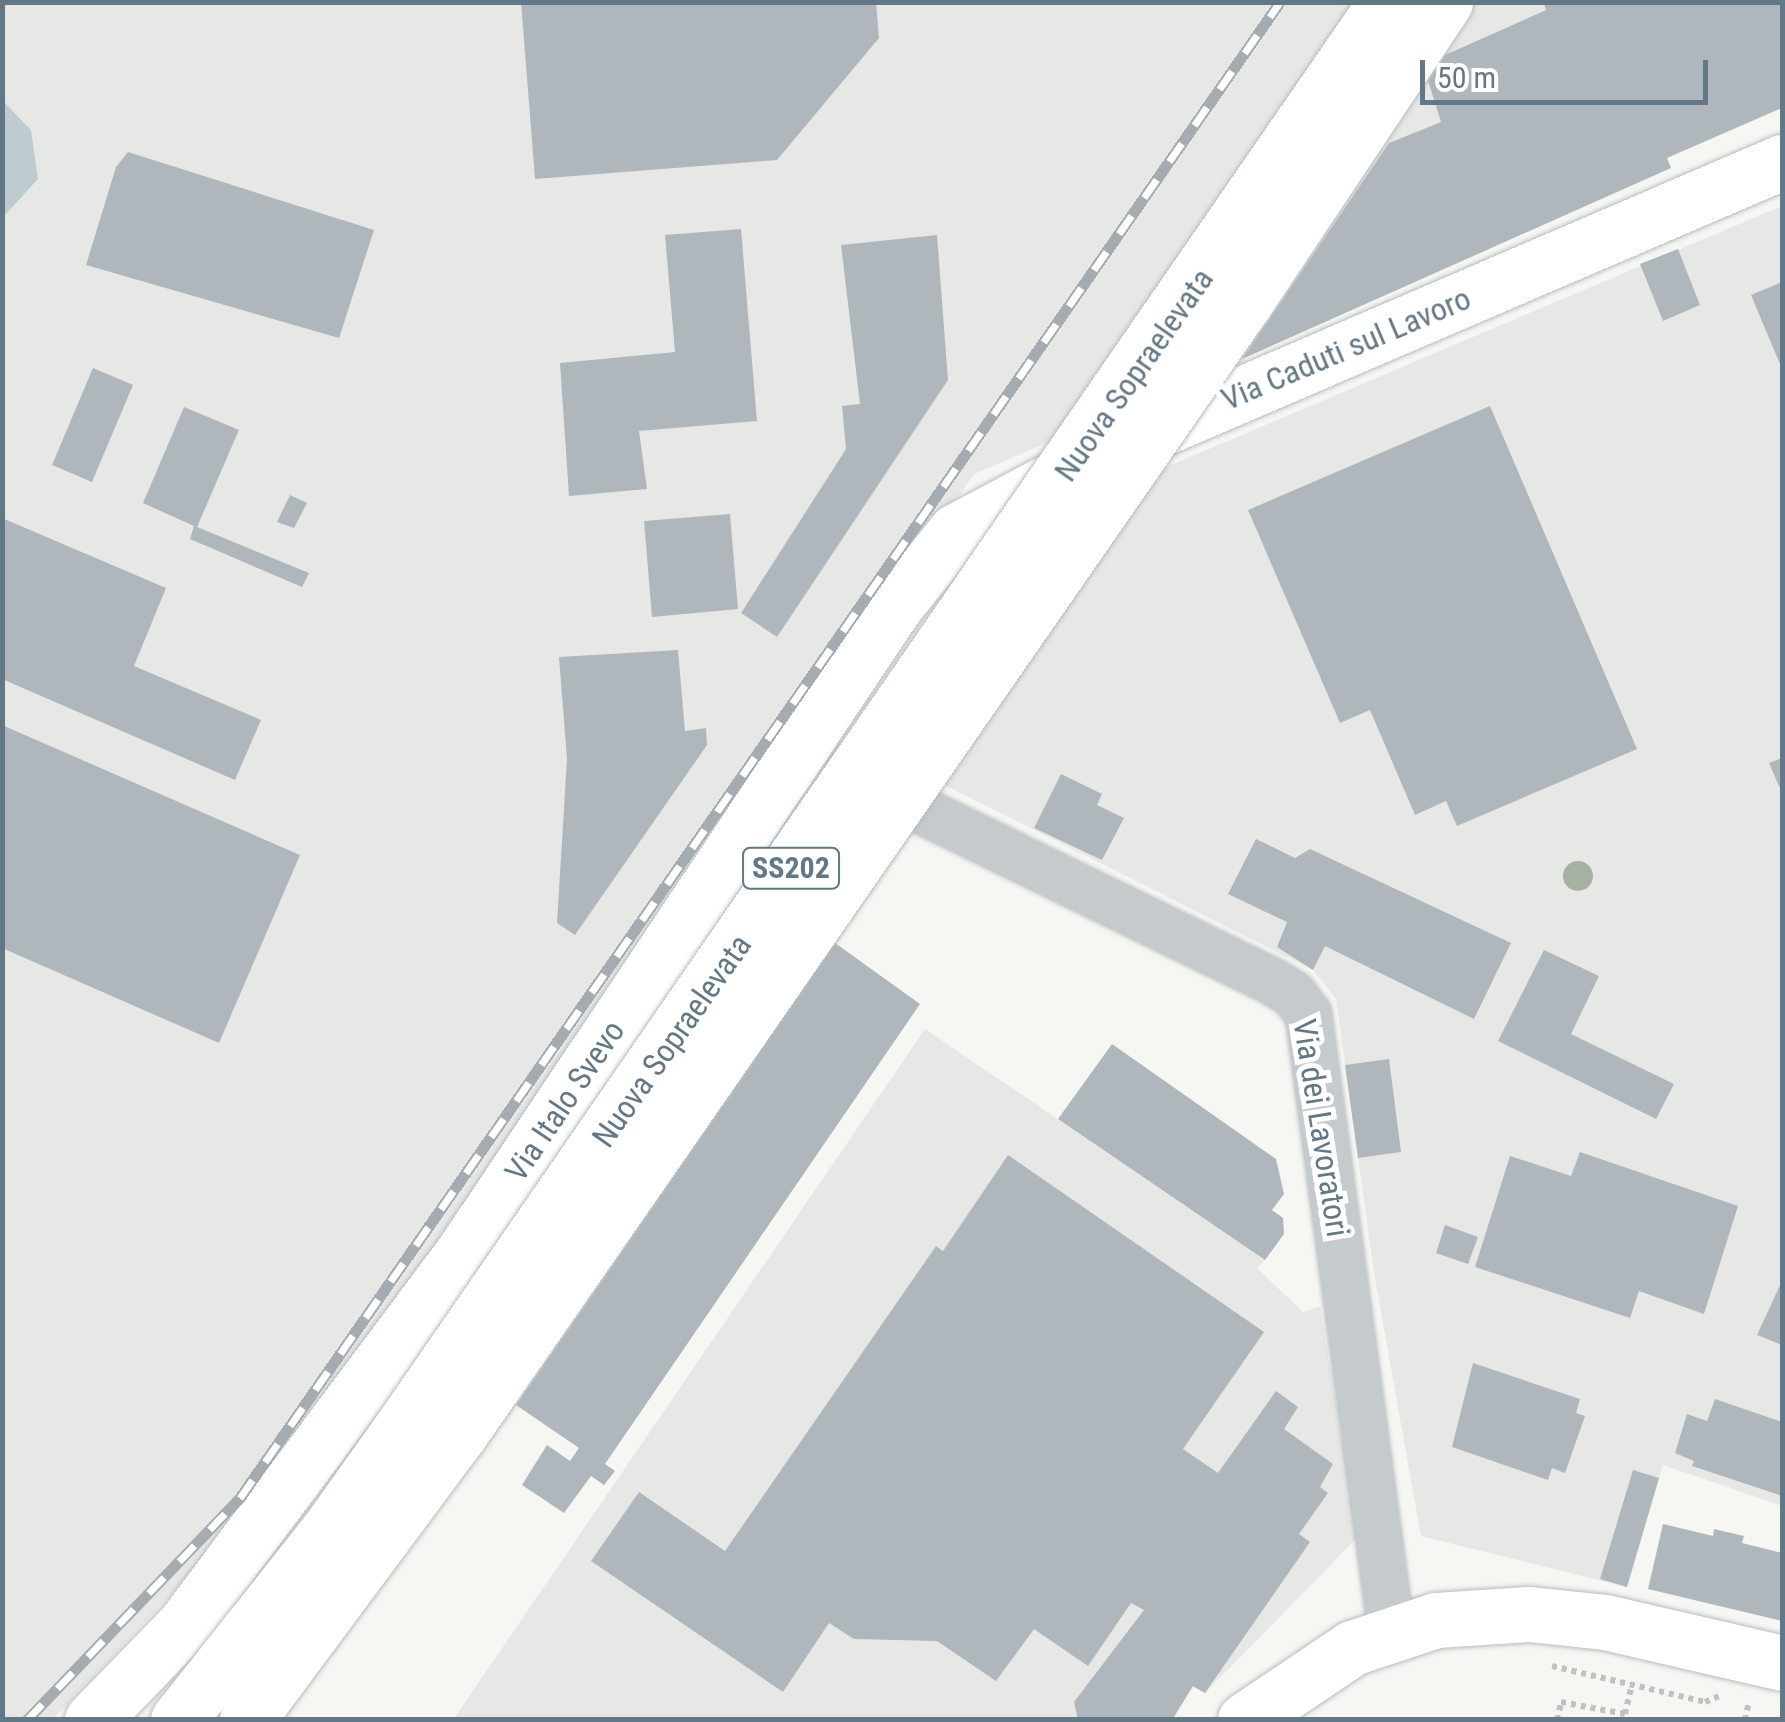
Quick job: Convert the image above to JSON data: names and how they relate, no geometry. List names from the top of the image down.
{
  "streets": {
    "main road": [
      "Via Caduti sul Lavoro",
      "Nuova Sopraelevata",
      "SS202",
      "Via Italo Svevo"
    ],
    "street": ["Via dei Lavoratori"]
  },
  "crossings": [
    ["Via Caduti sul Lavoro", "Via Italo Svevo"],
    ["Via Italo Svevo", "Via dei Lavoratori"]
  ],
  "scale_bar": "50 m"
}
